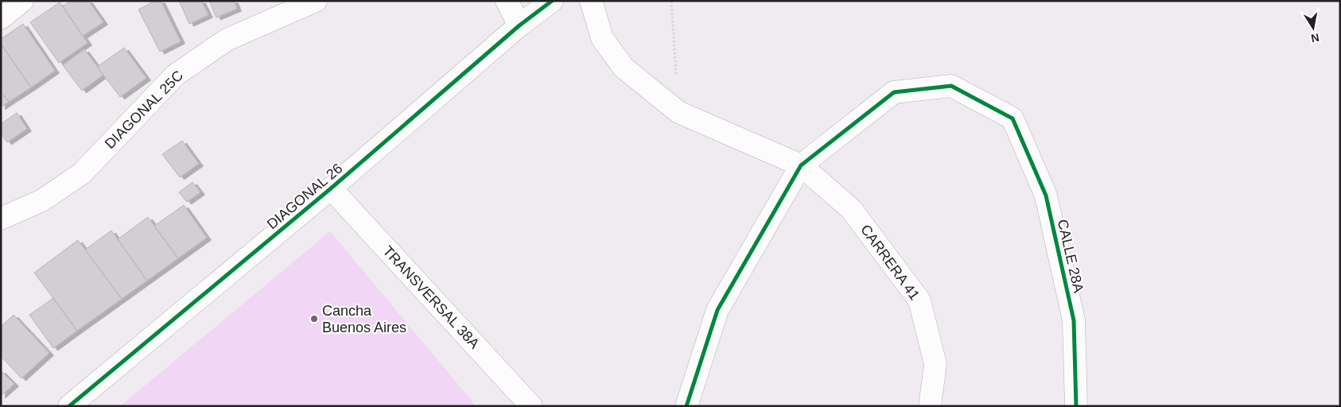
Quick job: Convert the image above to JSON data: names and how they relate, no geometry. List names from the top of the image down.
{
  "streets": {
    "street": [
      "DIAGONAL 25C",
      "DIAGONAL 26",
      "CALLE 28A",
      "CARRERA 41",
      "TRANSVERSAL 38A"
    ]
  },
  "crossings": [
    ["DIAGONAL 26", "TRANSVERSAL 38A"],
    ["CALLE 28A", "CARRERA 41"]
  ],
  "places": ["Cancha Buenos Aires"],
  "north": "bottom"
}
